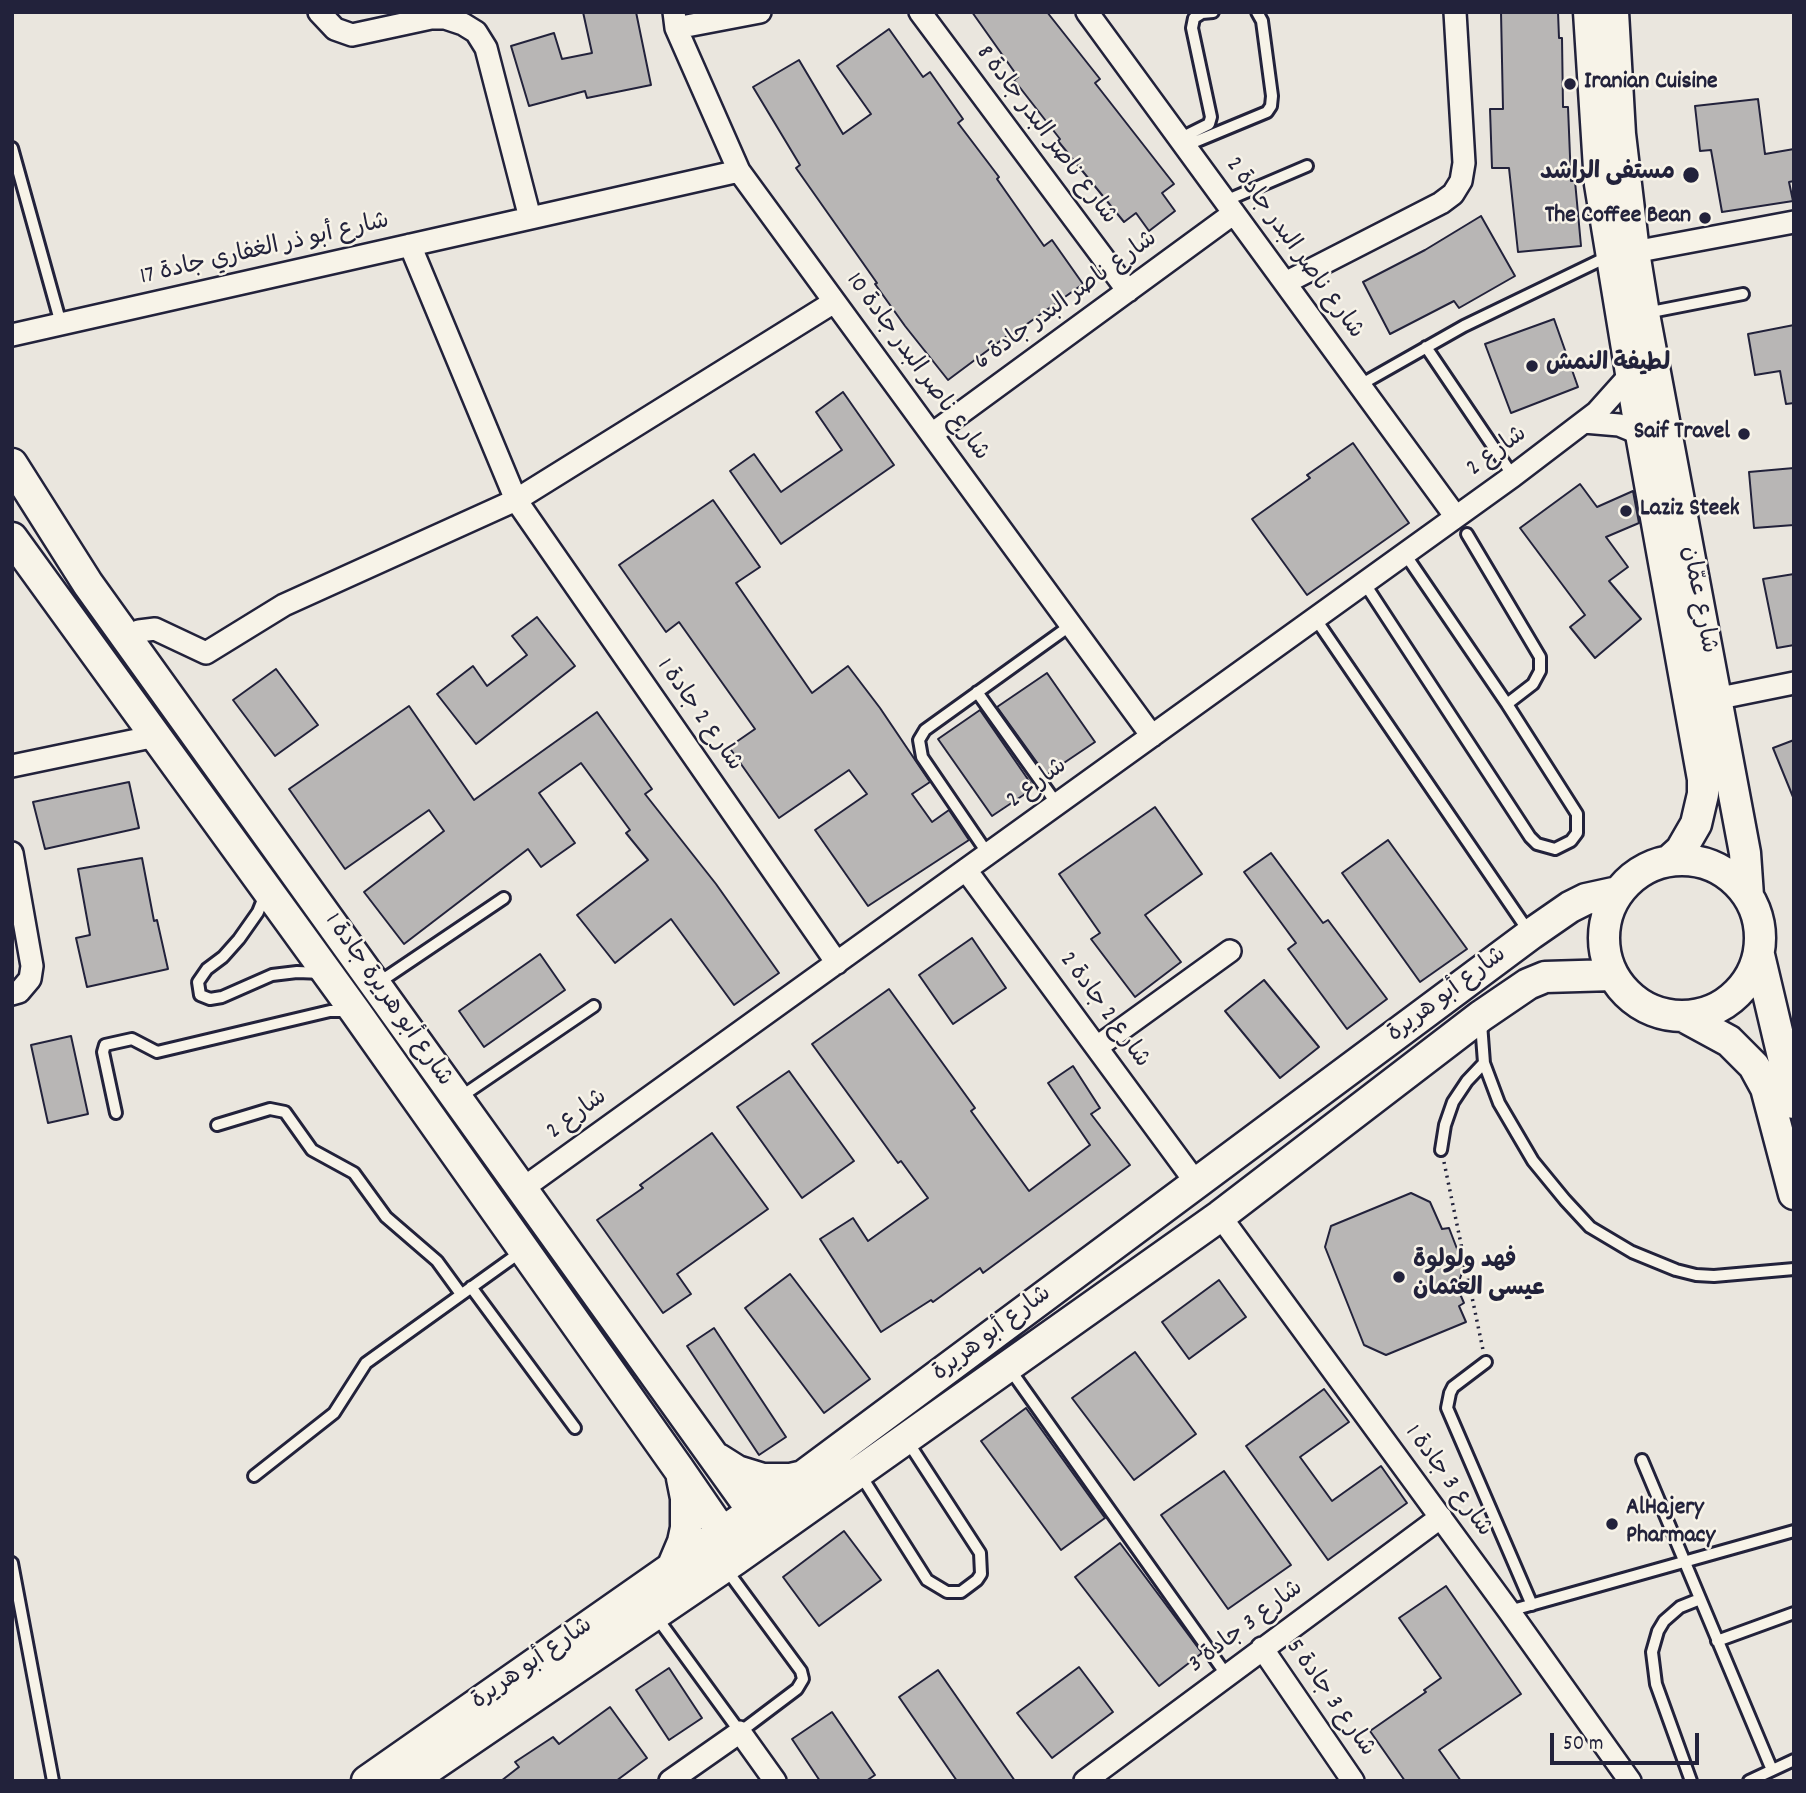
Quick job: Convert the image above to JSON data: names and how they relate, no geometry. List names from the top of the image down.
{
  "streets": {
    "street": [
      "شارع ناصر البدر جادة 8",
      "شارع ناصر البدر جادة 2",
      "شارع أبو ذر الغفاري جادة 17",
      "شارع ناصر البدر جادة 6",
      "شارع ناصر البدر جادة 10",
      "شارع 2",
      "شارع عمّان",
      "شارع 2 جادة 1",
      "شارع أبو هريرة",
      "شارع أبو هريرة جادة 1",
      "شارع 2 جادة 2",
      "شارع 3 جادة 1",
      "شارع 3 جادة 3",
      "شارع 3 جادة 5"
    ]
  },
  "crossings": [
    ["شارع ناصر البدر جادة 8", "شارع ناصر البدر جادة 6"],
    ["شارع ناصر البدر جادة 2", "شارع ناصر البدر جادة 6"],
    ["شارع ناصر البدر جادة 2", "شارع 2"],
    ["شارع أبو ذر الغفاري جادة 17", "شارع ناصر البدر جادة 10"],
    ["شارع أبو ذر الغفاري جادة 17", "شارع 2 جادة 1"],
    ["شارع ناصر البدر جادة 6", "شارع ناصر البدر جادة 10"],
    ["شارع ناصر البدر جادة 10", "شارع 2"],
    ["شارع 2", "شارع عمّان"],
    ["شارع 2", "شارع 2 جادة 1"],
    ["شارع 2", "شارع أبو هريرة جادة 1"],
    ["شارع 2", "شارع 2 جادة 2"],
    ["شارع عمّان", "شارع أبو هريرة"],
    ["شارع أبو هريرة", "شارع أبو هريرة جادة 1"],
    ["شارع أبو هريرة", "شارع 2 جادة 2"],
    ["شارع أبو هريرة", "شارع 3 جادة 1"],
    ["شارع 3 جادة 1", "شارع 3 جادة 3"],
    ["شارع 3 جادة 3", "شارع 3 جادة 5"]
  ],
  "places": [
    "Iranian Cuisine",
    "مستفى الراشد",
    "The Coffee Bean",
    "لطيفة النمش",
    "Saif Travel",
    "Laziz Steek",
    "فهد ولولوة عيسى العثمان",
    "AlHajery Pharmacy"
  ],
  "scale_bar": "50 m"
}
